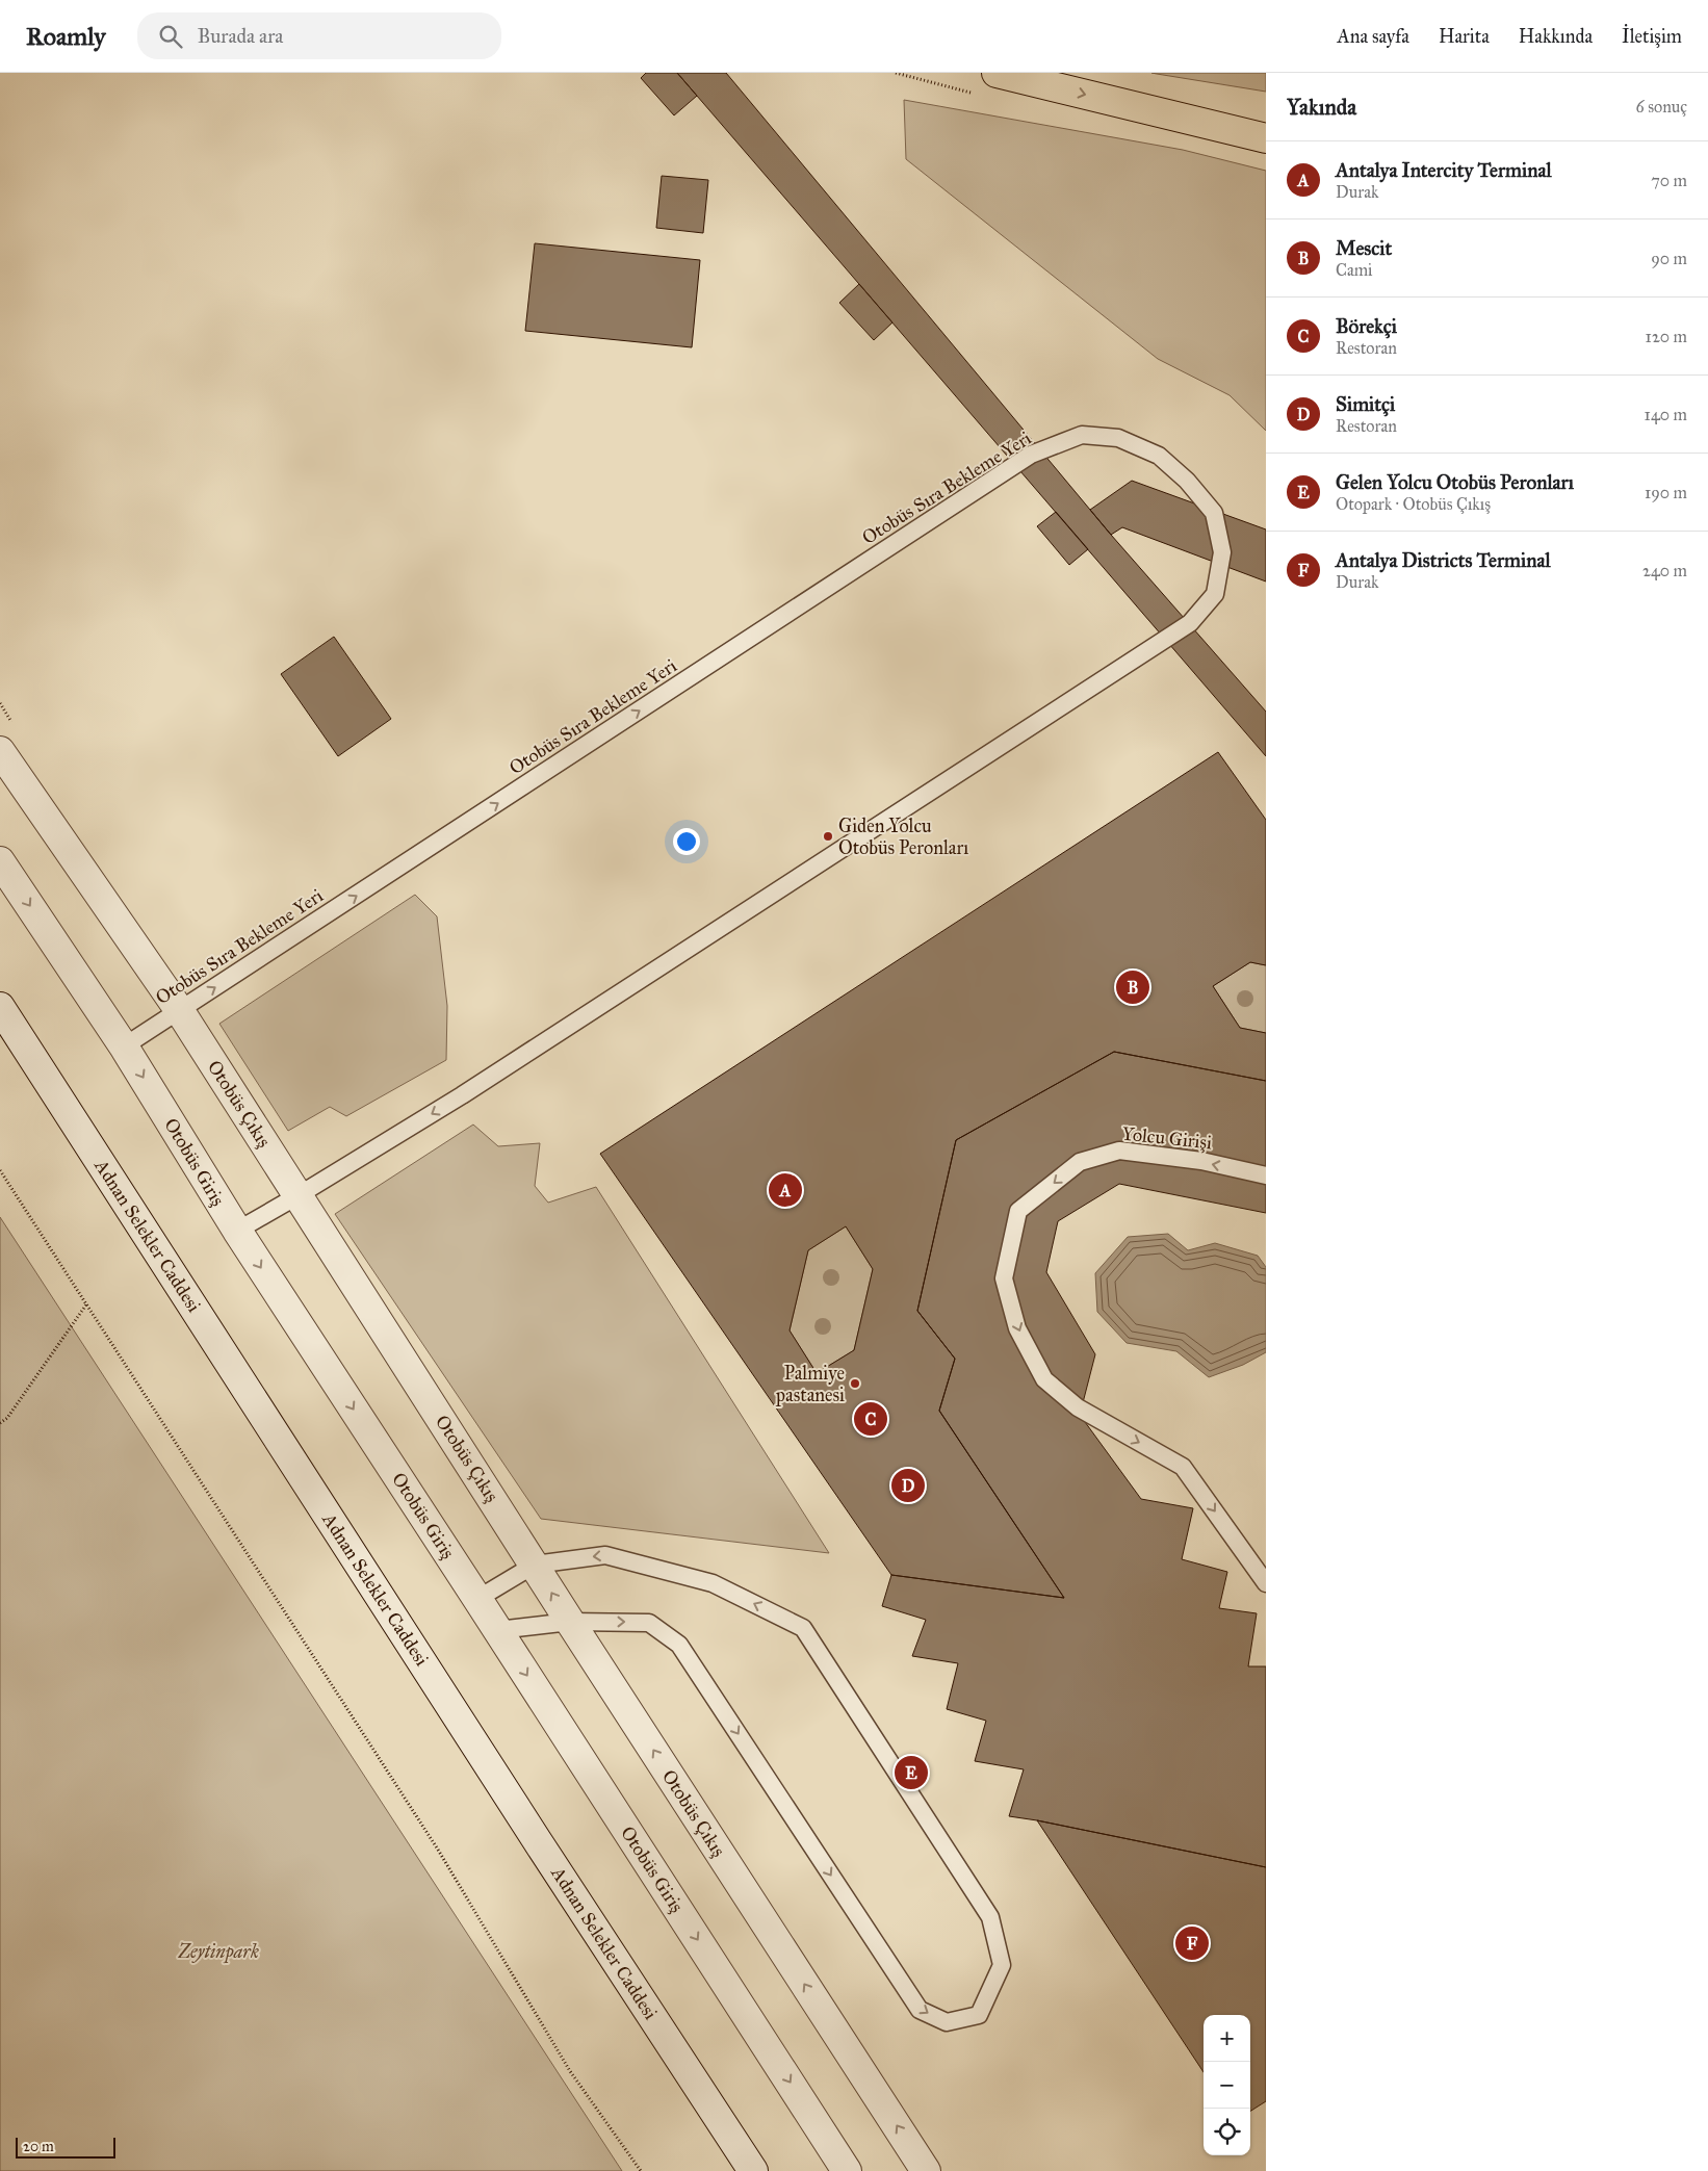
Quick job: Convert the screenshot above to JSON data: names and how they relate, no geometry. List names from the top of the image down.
{
  "streets": {
    "street": ["Otobüs Çıkış", "Otobüs Giriş", "Adnan Selekler Caddesi"],
    "lane": ["Otobüs Sıra Bekleme Yeri", "Yolcu Girişi"]
  },
  "crossings": [
    ["Otobüs Sıra Bekleme Yeri", "Otobüs Çıkış"],
    ["Otobüs Sıra Bekleme Yeri", "Otobüs Giriş"]
  ],
  "one_way": ["Otobüs Çıkış", "Otobüs Giriş"],
  "parks": ["Zeytinpark"],
  "places": ["Giden Yolcu Otobüs Peronları", "Palmiye pastanesi"],
  "scale_bar": "20 m",
  "page": {
    "header": "Roamly",
    "search": "Burada ara",
    "nav": [
      "Ana sayfa",
      "Harita",
      "Hakkında",
      "İletişim"
    ],
    "heading": ["Yakında", "6 sonuç"],
    "list": [
      {
        "mark": "A",
        "name": "Antalya Intercity Terminal",
        "note": "Durak",
        "value": "70 m"
      },
      {
        "mark": "B",
        "name": "Mescit",
        "note": "Cami",
        "value": "90 m"
      },
      {
        "mark": "C",
        "name": "Börekçi",
        "note": "Restoran",
        "value": "120 m"
      },
      {
        "mark": "D",
        "name": "Simitçi",
        "note": "Restoran",
        "value": "140 m"
      },
      {
        "mark": "E",
        "name": "Gelen Yolcu Otobüs Peronları",
        "note": "Otopark · Otobüs Çıkış",
        "value": "190 m"
      },
      {
        "mark": "F",
        "name": "Antalya Districts Terminal",
        "note": "Durak",
        "value": "240 m"
      }
    ],
    "pins": [
      "B",
      "A",
      "C",
      "D",
      "E",
      "F"
    ],
    "map_buttons": ["+", "−"],
    "scale": "20 m"
  }
}
